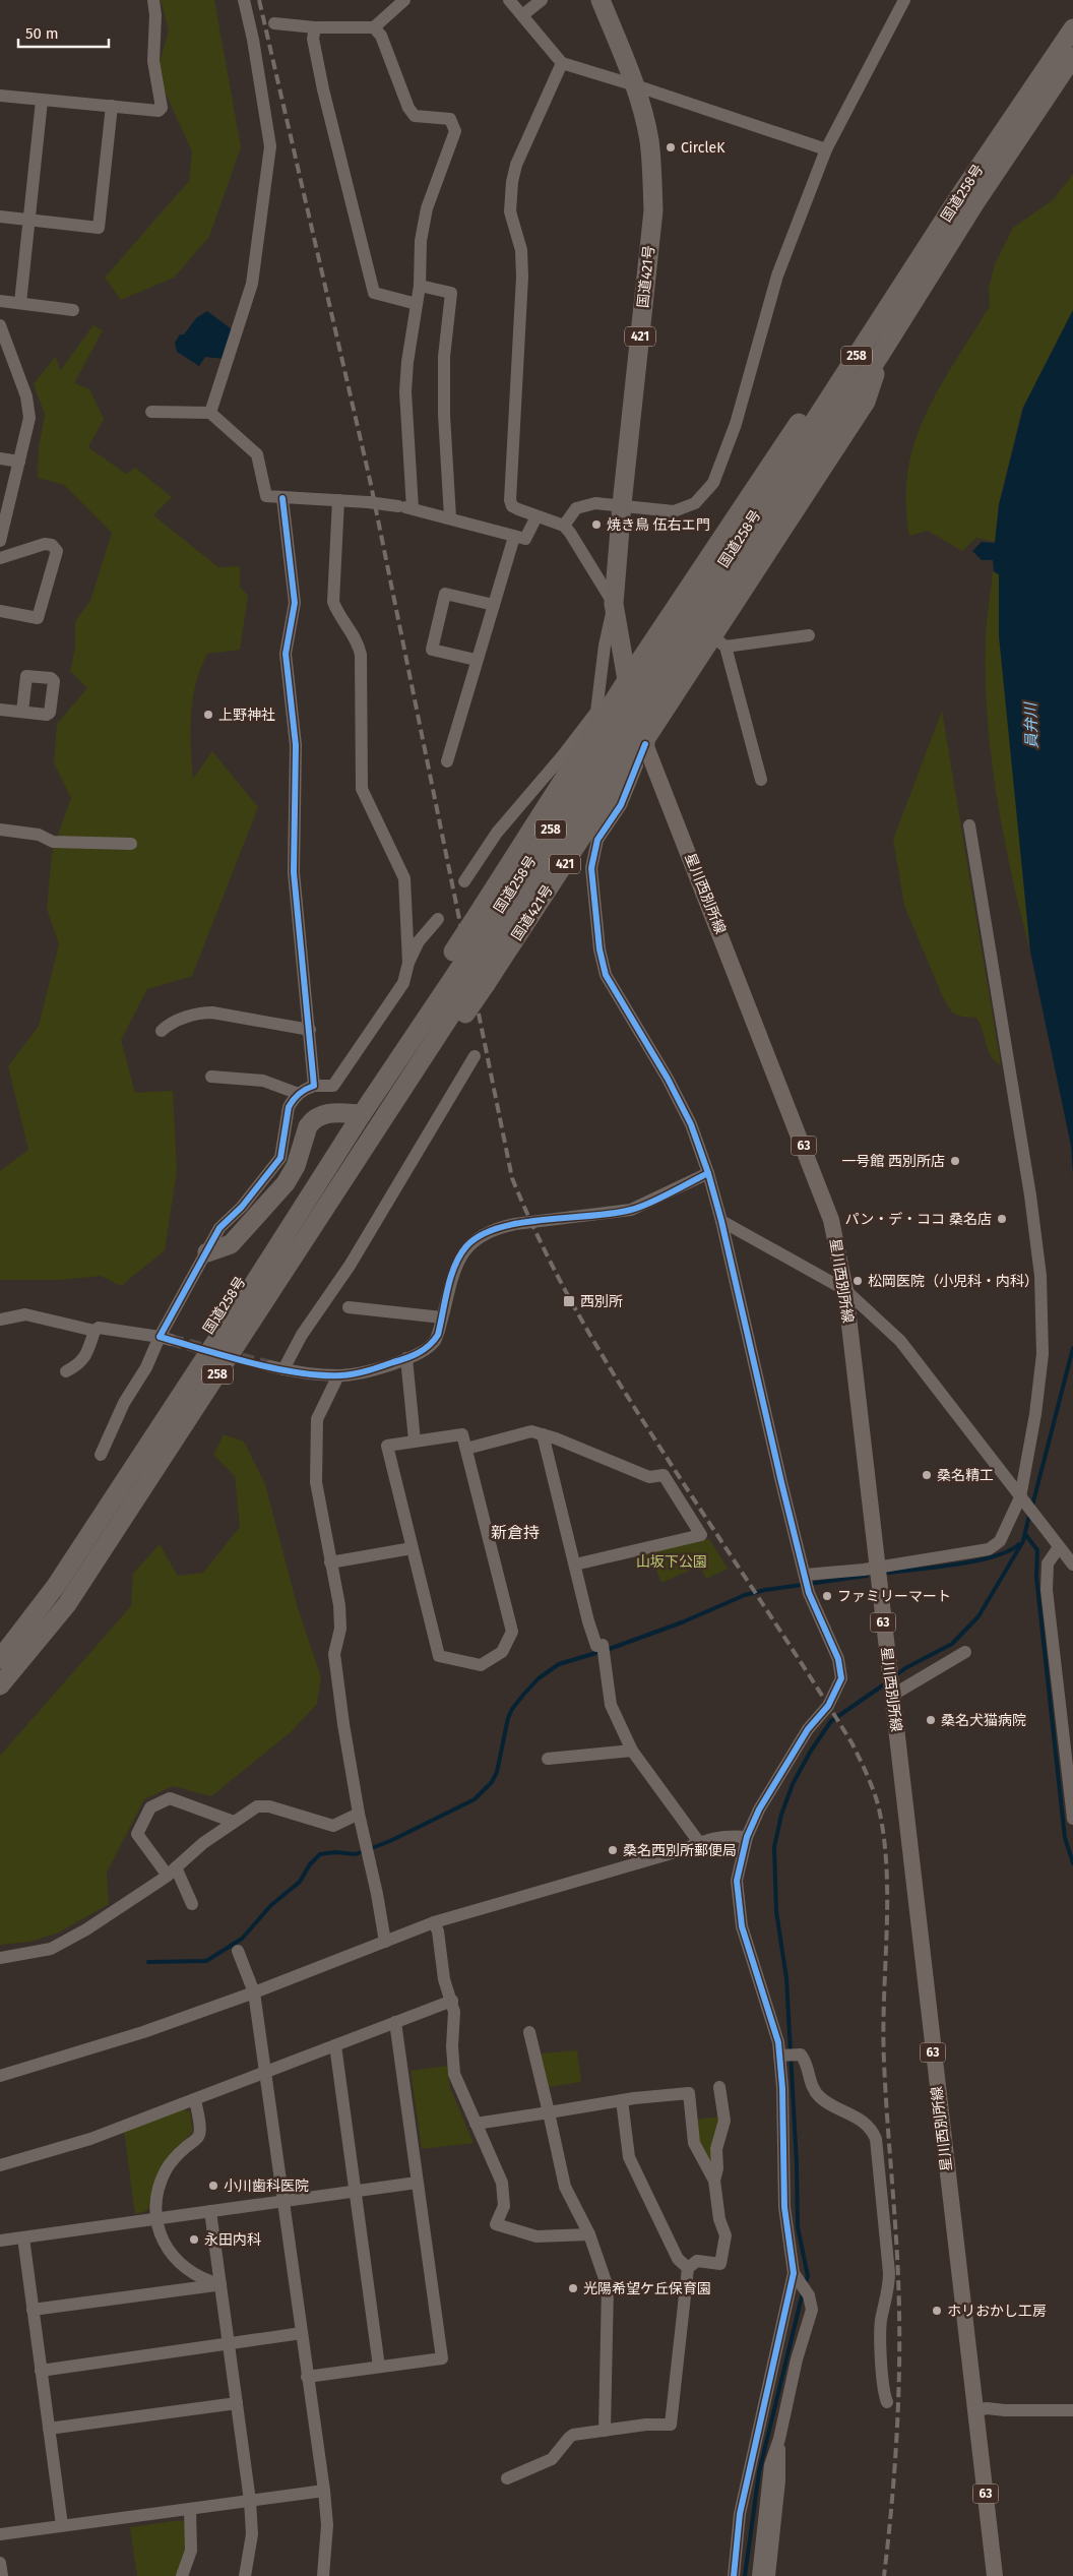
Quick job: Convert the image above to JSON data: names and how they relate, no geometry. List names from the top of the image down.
{
  "streets": {
    "highway": [
      "国道258号",
      "国道421号",
      "421",
      "258"
    ],
    "main road": ["星川西別所線", "63"]
  },
  "crossings": [
    ["国道258号", "国道421号"],
    ["国道258号", "星川西別所線"],
    ["国道421号", "星川西別所線"]
  ],
  "districts": ["新倉持"],
  "water": ["員弁川"],
  "parks": ["山坂下公園"],
  "places": {
    "other": [
      "CircleK",
      "焼き鳥 伍右エ門",
      "上野神社",
      "一号館 西別所店",
      "パン・デ・ココ 桑名店",
      "松岡医院（小児科・内科）",
      "桑名精工",
      "ファミリーマート",
      "桑名犬猫病院",
      "桑名西別所郵便局",
      "小川歯科医院",
      "永田内科",
      "光陽希望ケ丘保育園",
      "ホリおかし工房"
    ],
    "transit": ["西別所"]
  },
  "scale_bar": "50 m"
}
